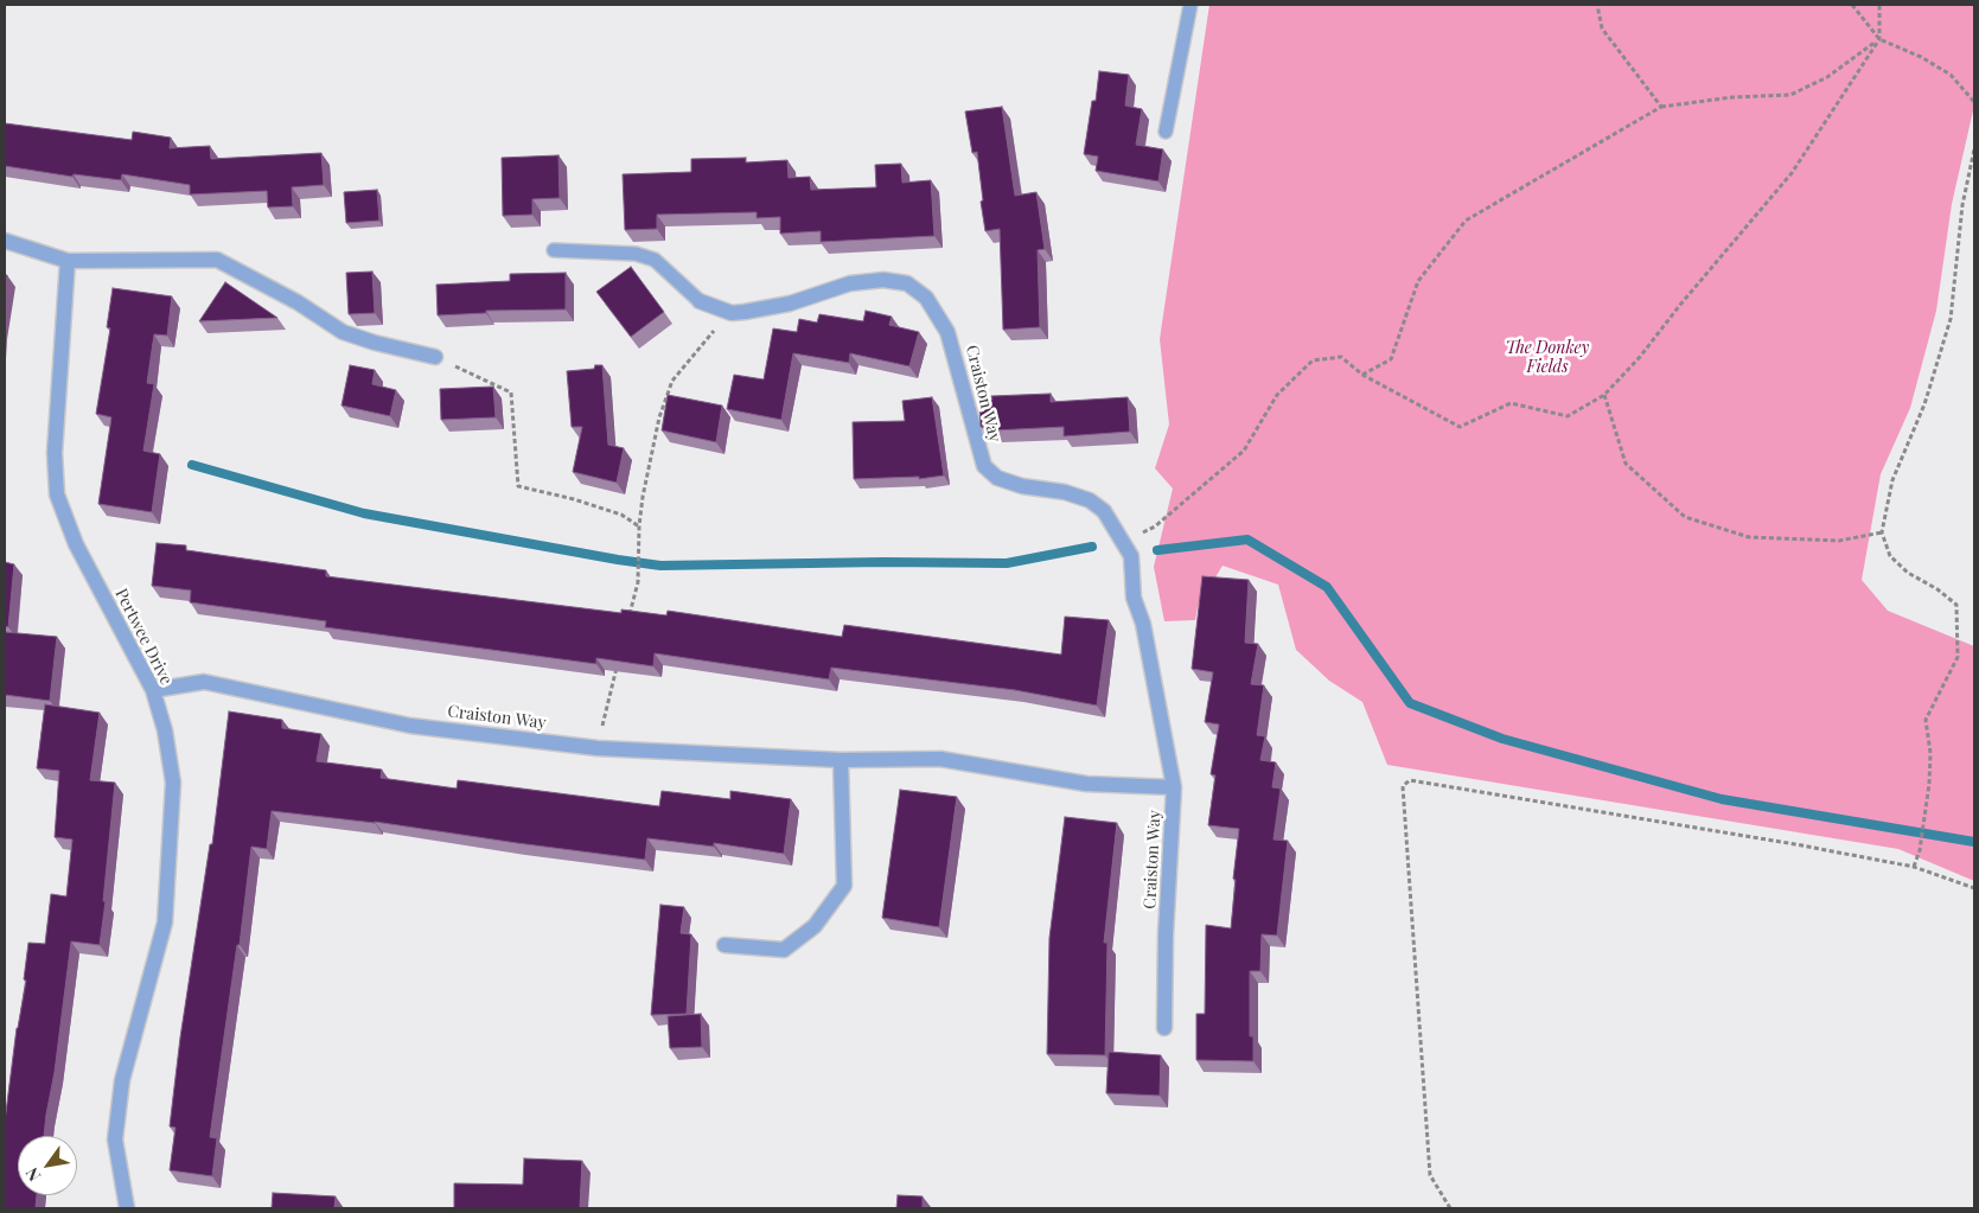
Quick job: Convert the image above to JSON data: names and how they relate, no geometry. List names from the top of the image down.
{
  "streets": {
    "street": ["Craiston Way", "Pertwee Drive"]
  },
  "crossings": [
    ["Craiston Way", "Pertwee Drive"]
  ],
  "parks": ["The Donkey Fields"],
  "north": "bottom left"
}
